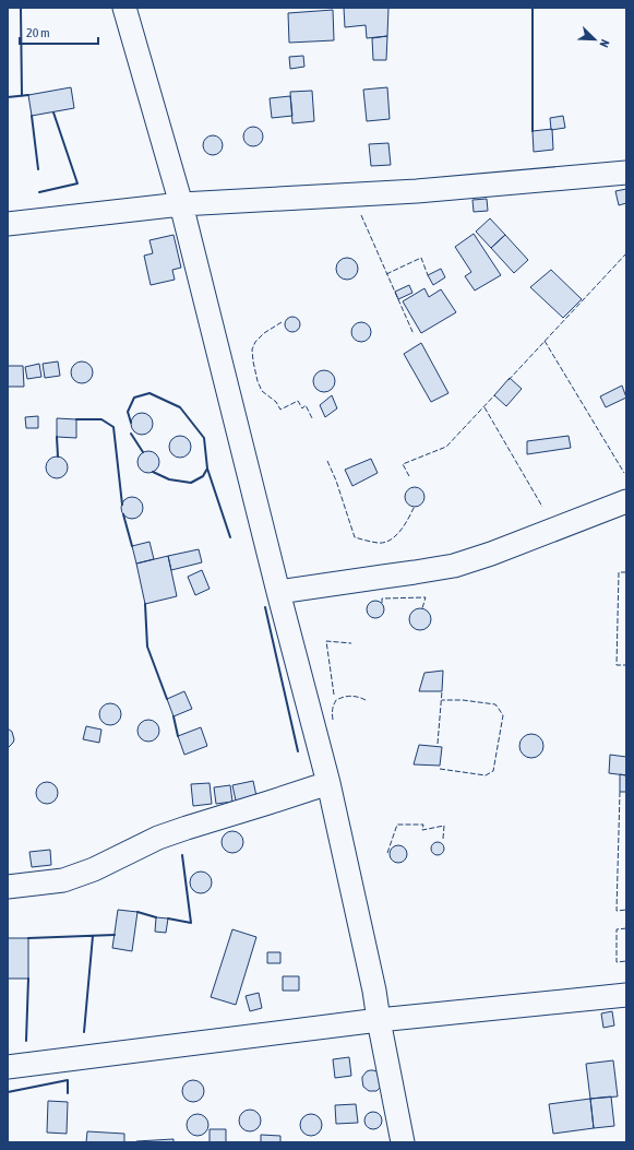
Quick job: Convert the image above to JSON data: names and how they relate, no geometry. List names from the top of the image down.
{
  "scale_bar": "20 m",
  "north": "bottom right"
}
